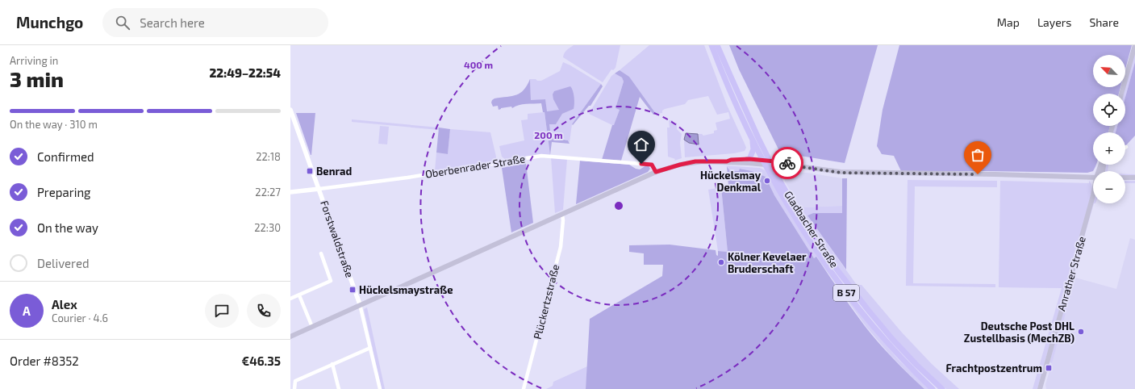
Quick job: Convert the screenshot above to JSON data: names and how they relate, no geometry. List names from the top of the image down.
{
  "streets": {
    "main road": ["Gladbacher Straße", "Anrather Straße", "B 57"],
    "street": ["Oberbenrader Straße", "Forstwaldstraße", "Plückertzstraße"]
  },
  "crossings": [
    ["Oberbenrader Straße", "Forstwaldstraße"]
  ],
  "places": {
    "transit": ["Benrad", "Hückelsmaystraße", "Frachtpostzentrum"],
    "other": ["Hückelsmay Denkmal", "Kölner Kevelaer Bruderschaft", "Deutsche Post DHL Zustellbasis (MechZB)"]
  },
  "north": "top left",
  "page": {
    "header": "Munchgo",
    "search": "Search here",
    "nav": ["Map", "Layers", "Share"],
    "heading": ["3 min", "Arriving in", "22:49–22:54"],
    "panel": [
      "Alex",
      "Courier · 4.6",
      "Order #8352",
      "€46.35"
    ],
    "map_buttons": ["+", "−"],
    "bar": "On the way · 310 m",
    "list": [
      ["Confirmed", "22:18"],
      ["Preparing", "22:27"],
      ["On the way", "22:30"],
      "Delivered"
    ],
    "round": "A"
  },
  "rings": ["400 m", "200 m"]
}
